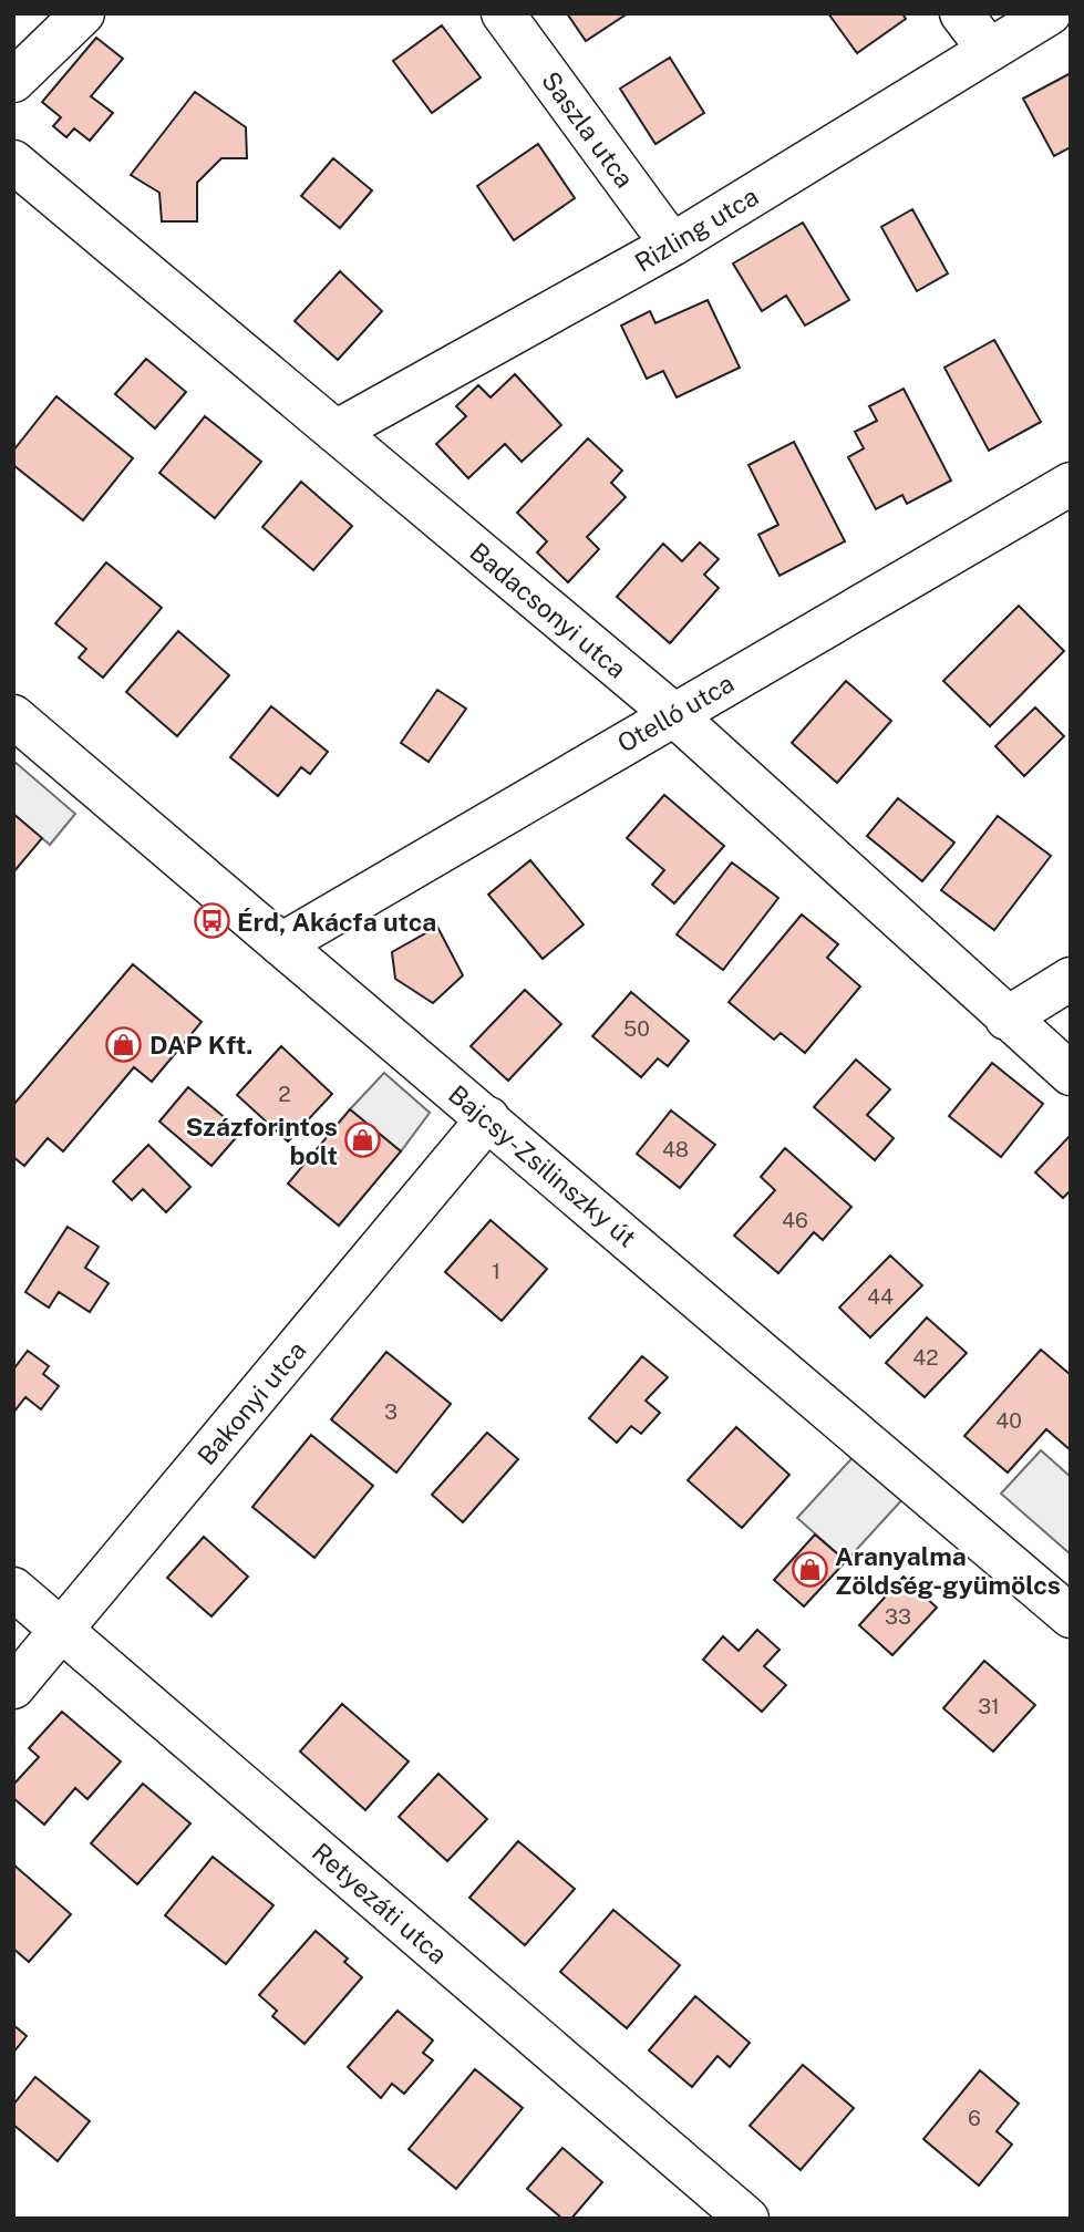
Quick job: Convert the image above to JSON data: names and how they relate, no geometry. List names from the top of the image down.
{
  "streets": {
    "street": [
      "Saszla utca",
      "Rizling utca",
      "Badacsonyi utca",
      "Otelló utca",
      "Bajcsy-Zsilinszky út",
      "Bakonyi utca",
      "Retyezáti utca"
    ]
  },
  "crossings": [
    ["Saszla utca", "Rizling utca"],
    ["Rizling utca", "Badacsonyi utca"],
    ["Badacsonyi utca", "Otelló utca"],
    ["Otelló utca", "Bajcsy-Zsilinszky út"],
    ["Bajcsy-Zsilinszky út", "Bakonyi utca"],
    ["Bakonyi utca", "Retyezáti utca"]
  ],
  "places": {
    "bus stop": ["Érd, Akácfa utca"],
    "shop": ["DAP Kft.", "Százforintos bolt", "Aranyalma Zöldség-gyümölcs"]
  },
  "house_numbers": [
    "50",
    "2",
    "48",
    "46",
    "1",
    "44",
    "42",
    "3",
    "40",
    "33",
    "31",
    "6"
  ]
}
